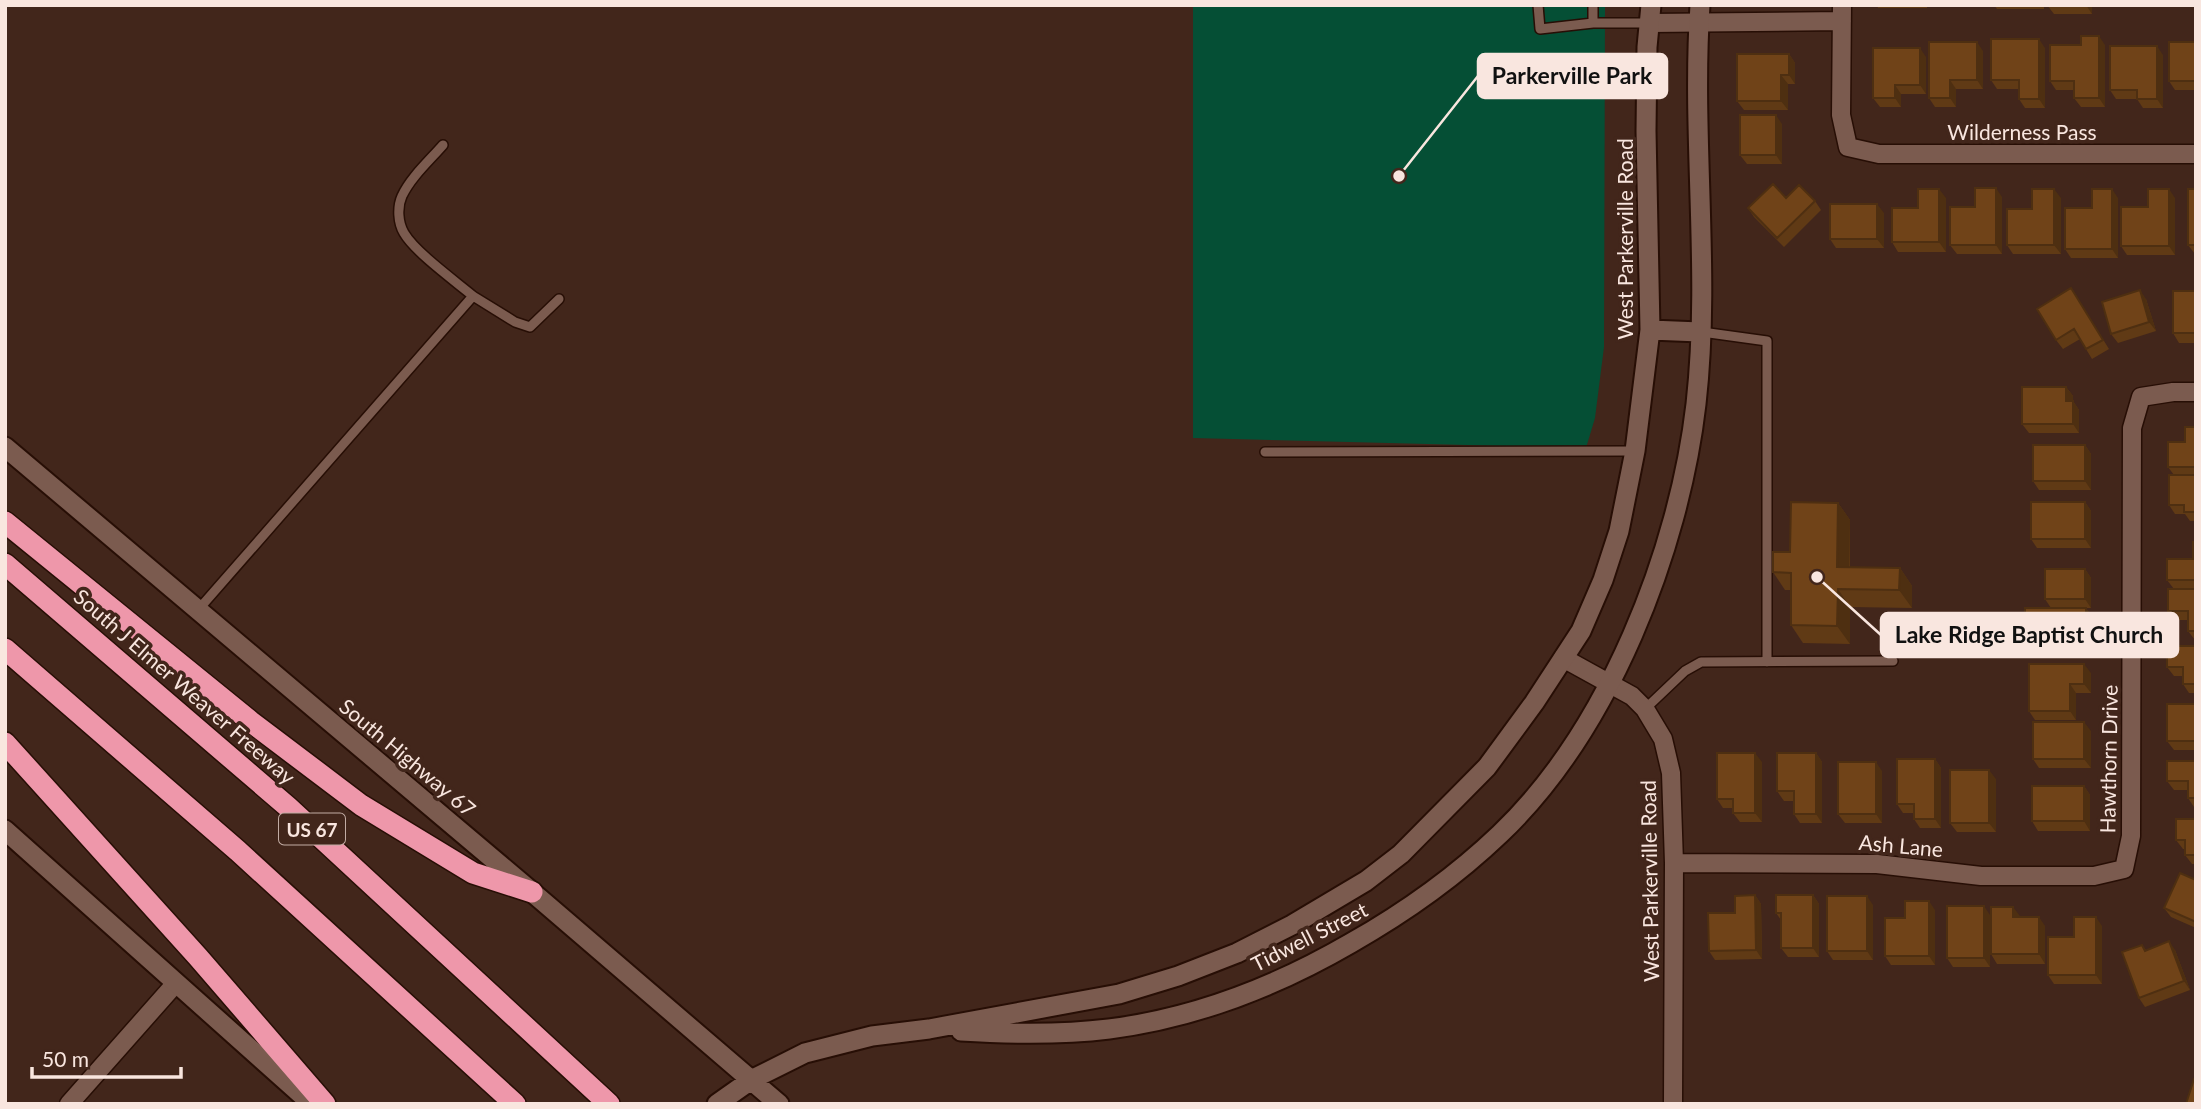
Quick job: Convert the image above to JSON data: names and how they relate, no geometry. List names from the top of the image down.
{
  "streets": {
    "highway": ["South J Elmer Weaver Freeway", "US 67"],
    "main road": ["West Parkerville Road", "South Highway 67", "Tidwell Street"],
    "street": ["Wilderness Pass", "Hawthorn Drive", "Ash Lane"]
  },
  "crossings": [
    ["West Parkerville Road", "Ash Lane"],
    ["West Parkerville Road", "Tidwell Street"],
    ["South Highway 67", "Tidwell Street"],
    ["Hawthorn Drive", "Ash Lane"]
  ],
  "places": ["Parkerville Park", "Lake Ridge Baptist Church"],
  "scale_bar": "50 m"
}
